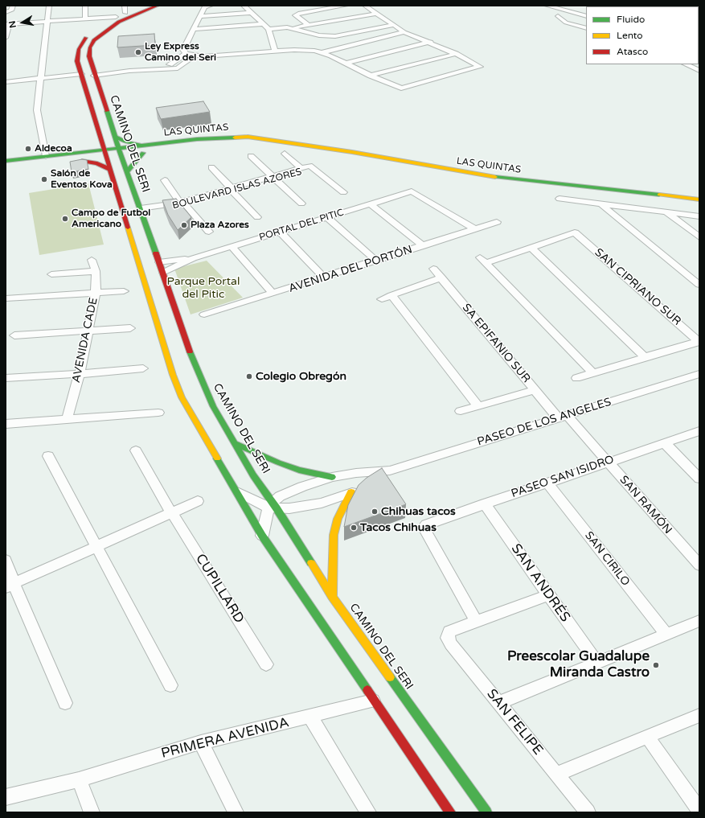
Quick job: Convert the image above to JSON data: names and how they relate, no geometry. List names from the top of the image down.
{
  "streets": {
    "main road": ["LAS QUINTAS", "CAMINO DEL SERI"],
    "street": [
      "BOULEVARD ISLAS AZORES",
      "PORTAL DEL PITIC",
      "AVENIDA DEL PORTÓN",
      "SAN CIPRIANO SUR",
      "AVENIDA CADE",
      "SA EPIFANIO SUR",
      "PASEO DE LOS ANGELES",
      "PASEO SAN ISIDRO",
      "SAN RAMÓN",
      "SAN CIRILO",
      "SAN ANDRÉS",
      "CUPILLARD",
      "SAN FELIPE",
      "PRIMERA AVENIDA"
    ]
  },
  "crossings": [
    ["LAS QUINTAS", "CAMINO DEL SERI"],
    ["CAMINO DEL SERI", "BOULEVARD ISLAS AZORES"],
    ["CAMINO DEL SERI", "PORTAL DEL PITIC"],
    ["CAMINO DEL SERI", "PRIMERA AVENIDA"],
    ["PORTAL DEL PITIC", "AVENIDA DEL PORTÓN"],
    ["SA EPIFANIO SUR", "PASEO DE LOS ANGELES"],
    ["SA EPIFANIO SUR", "SAN RAMÓN"],
    ["PASEO DE LOS ANGELES", "SAN RAMÓN"],
    ["PASEO SAN ISIDRO", "SAN RAMÓN"],
    ["PASEO SAN ISIDRO", "SAN CIRILO"],
    ["PASEO SAN ISIDRO", "SAN ANDRÉS"],
    ["PASEO SAN ISIDRO", "SAN FELIPE"]
  ],
  "parks": ["Parque Portal del Pitic"],
  "places": [
    "Ley Express Camino del Seri",
    "Aldecoa",
    "Salón de Eventos Kova",
    "Campo de Futbol Americano",
    "Plaza Azores",
    "Colegio Obregón",
    "Chihuas tacos",
    "Tacos Chihuas",
    "Preescolar Guadalupe Miranda Castro"
  ],
  "legend": ["Fluido", "Lento", "Atasco"],
  "north": "left"
}
